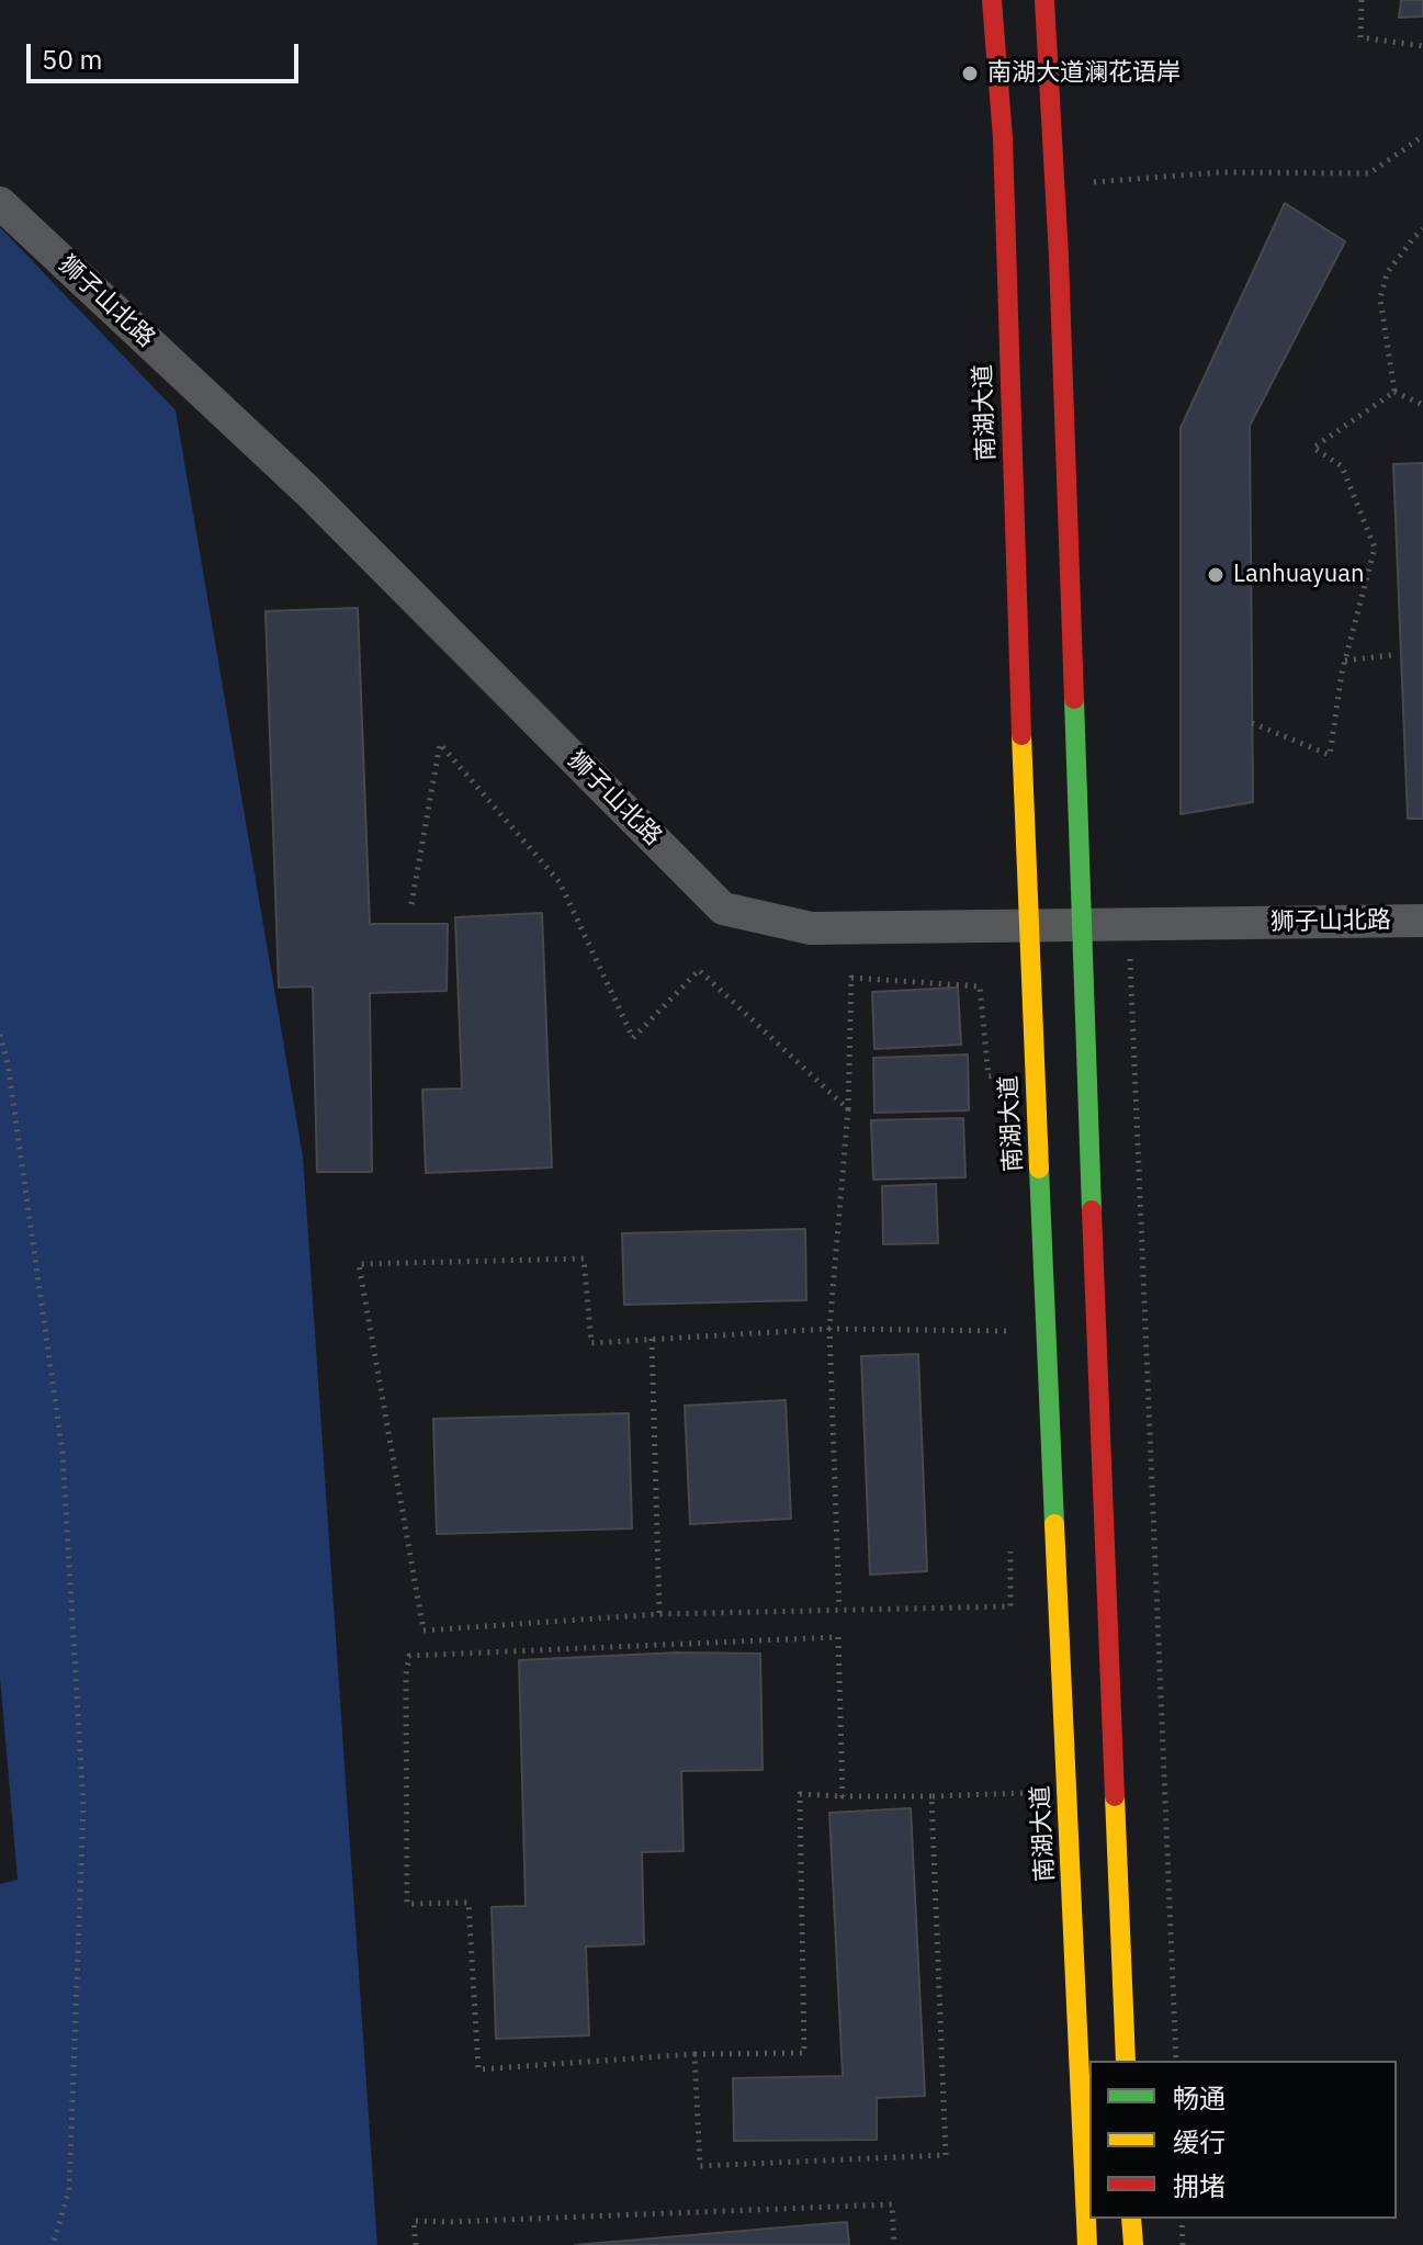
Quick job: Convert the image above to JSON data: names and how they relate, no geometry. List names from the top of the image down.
{
  "streets": {
    "main road": ["南湖大道"],
    "street": ["狮子山北路"]
  },
  "crossings": [
    ["狮子山北路", "南湖大道"]
  ],
  "places": ["南湖大道澜花语岸", "Lanhuayuan"],
  "legend": ["畅通", "缓行", "拥堵"],
  "scale_bar": "50 m"
}
